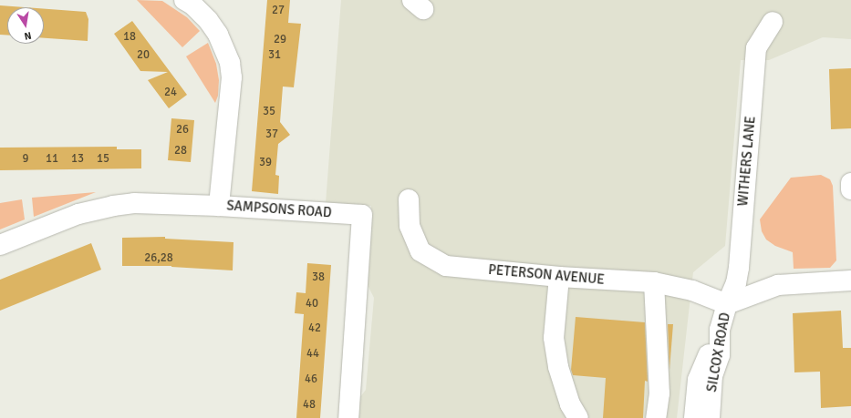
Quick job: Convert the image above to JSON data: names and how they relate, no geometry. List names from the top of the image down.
{
  "streets": {
    "street": [
      "WITHERS LANE",
      "SAMPSONS ROAD",
      "PETERSON AVENUE",
      "SILCOX ROAD"
    ]
  },
  "crossings": [
    ["WITHERS LANE", "PETERSON AVENUE"],
    ["WITHERS LANE", "SILCOX ROAD"],
    ["PETERSON AVENUE", "SILCOX ROAD"]
  ],
  "house_numbers": [
    "27",
    "18",
    "29",
    "20",
    "31",
    "24",
    "35",
    "26",
    "37",
    "28",
    "9",
    "11",
    "13",
    "15",
    "39",
    "26,28",
    "38",
    "40",
    "42",
    "44",
    "46",
    "48"
  ],
  "north": "bottom"
}
